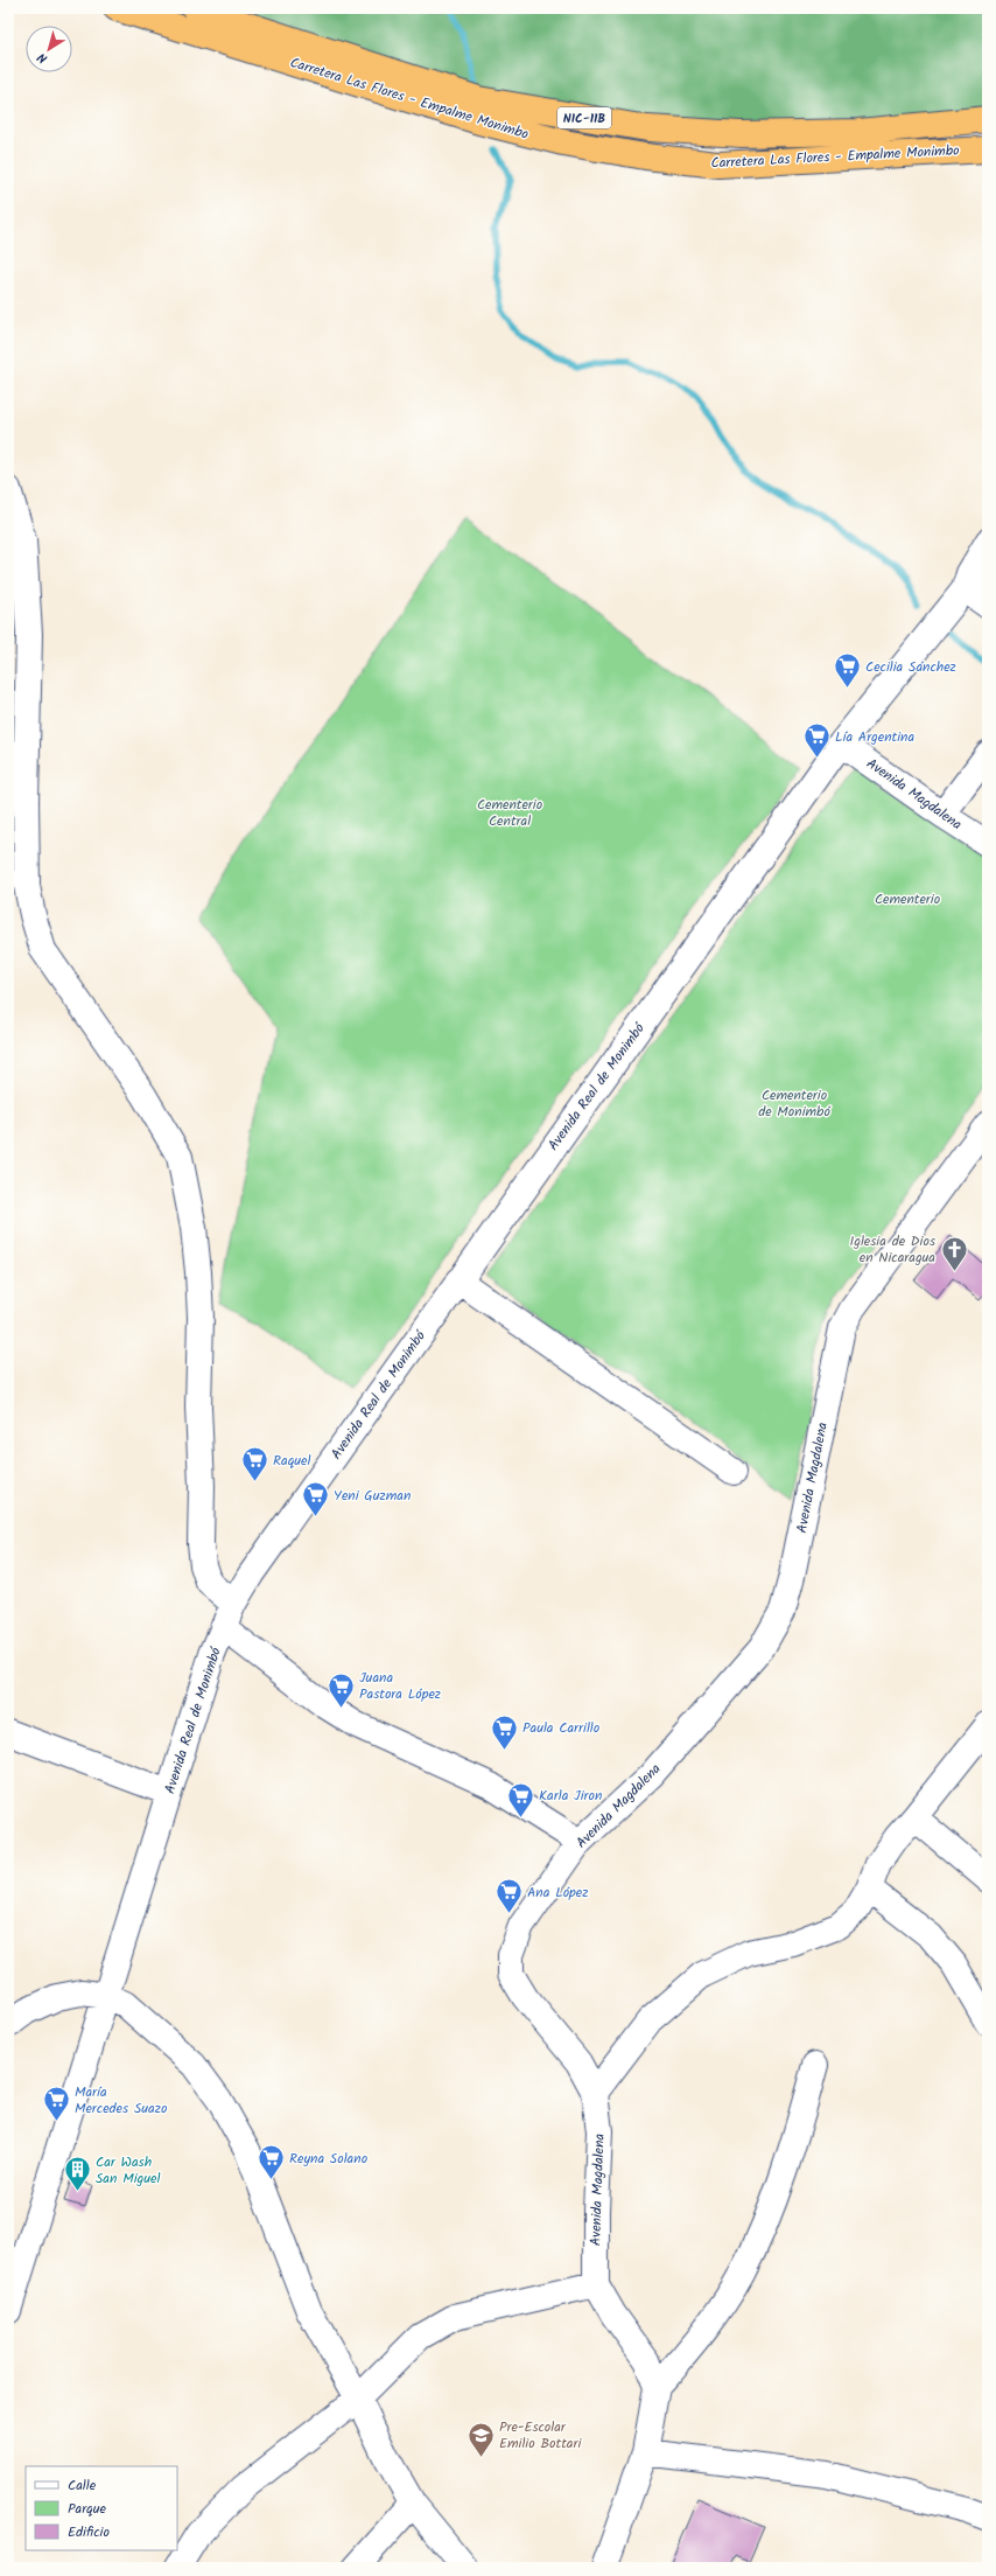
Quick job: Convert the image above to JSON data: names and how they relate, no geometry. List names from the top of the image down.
{
  "streets": {
    "highway": ["Carretera Las Flores - Empalme Monimbo", "NIC-11B"],
    "street": ["Avenida Magdalena", "Avenida Real de Monimbó"]
  },
  "crossings": [
    ["Avenida Magdalena", "Avenida Real de Monimbó"]
  ],
  "parks": ["Cementerio Central", "Cementerio", "Cementerio de Monimbó"],
  "places": {
    "supermarket": [
      "Cecilia Sánchez",
      "Lía Argentina",
      "Raquel",
      "Yeni Guzman",
      "Juana Pastora López",
      "Paula Carrillo",
      "Karla Jiron",
      "Ana López",
      "María Mercedes Suazo",
      "Reyna Solano"
    ],
    "church": ["Iglesia de Dios en Nicaragua"],
    "building": ["Car Wash San Miguel"],
    "school or university": ["Pre-Escolar Emilio Bottari"]
  },
  "legend": ["Calle", "Parque", "Edificio"],
  "north": "bottom left"
}
